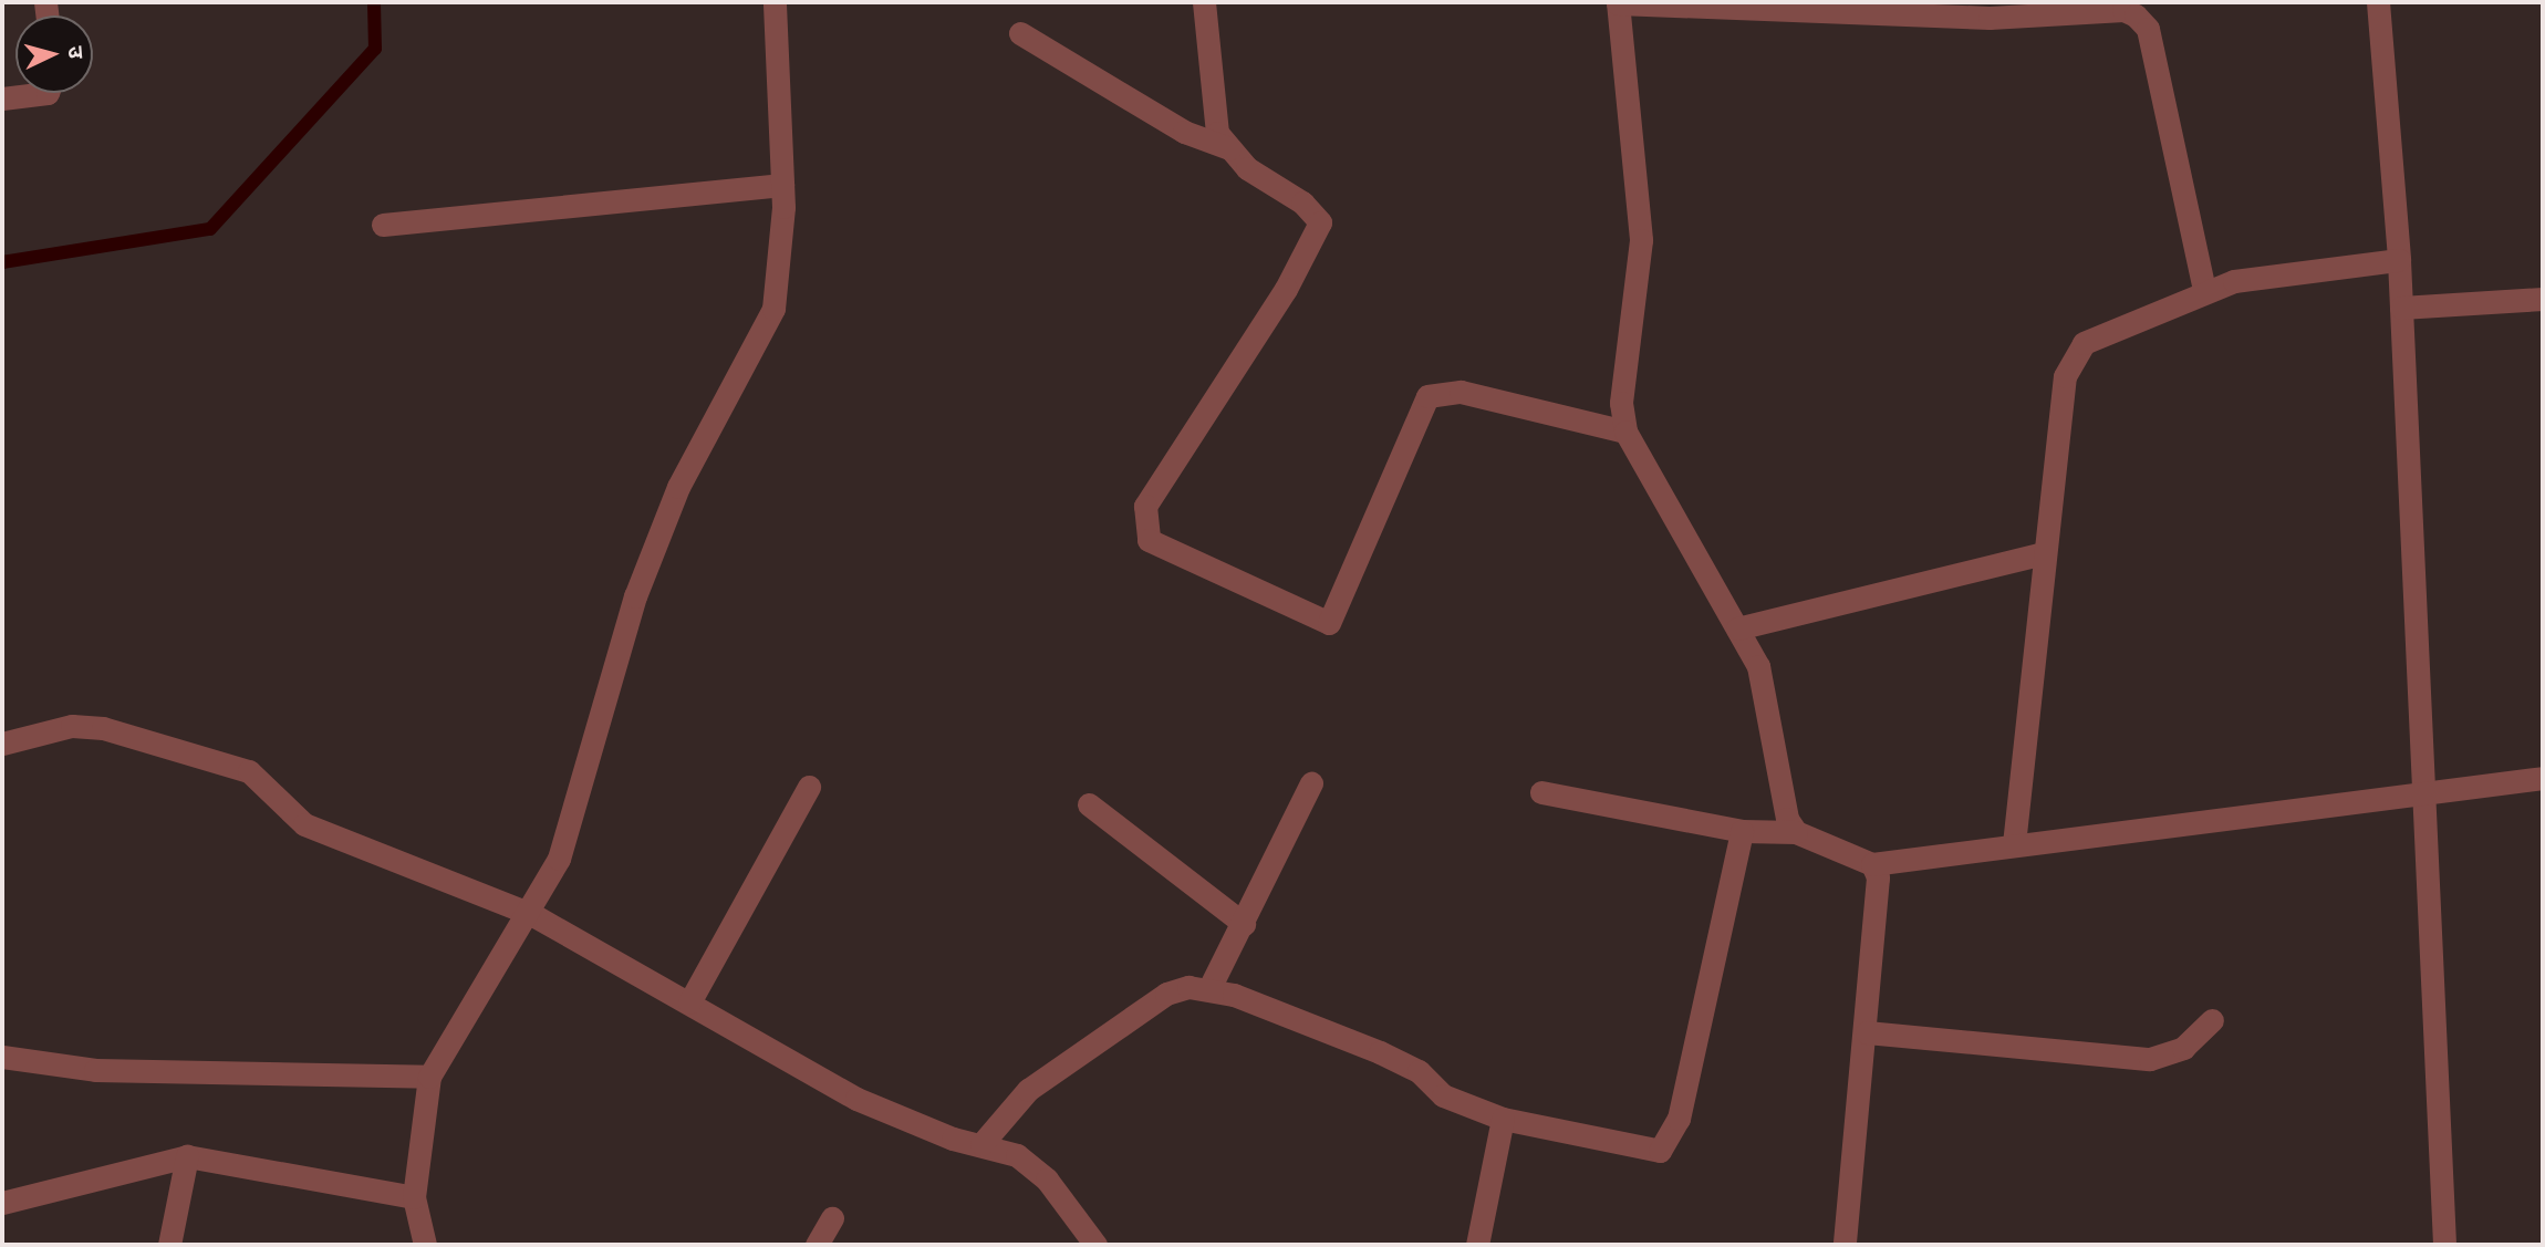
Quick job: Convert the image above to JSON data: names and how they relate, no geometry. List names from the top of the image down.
{
  "north": "right"
}
